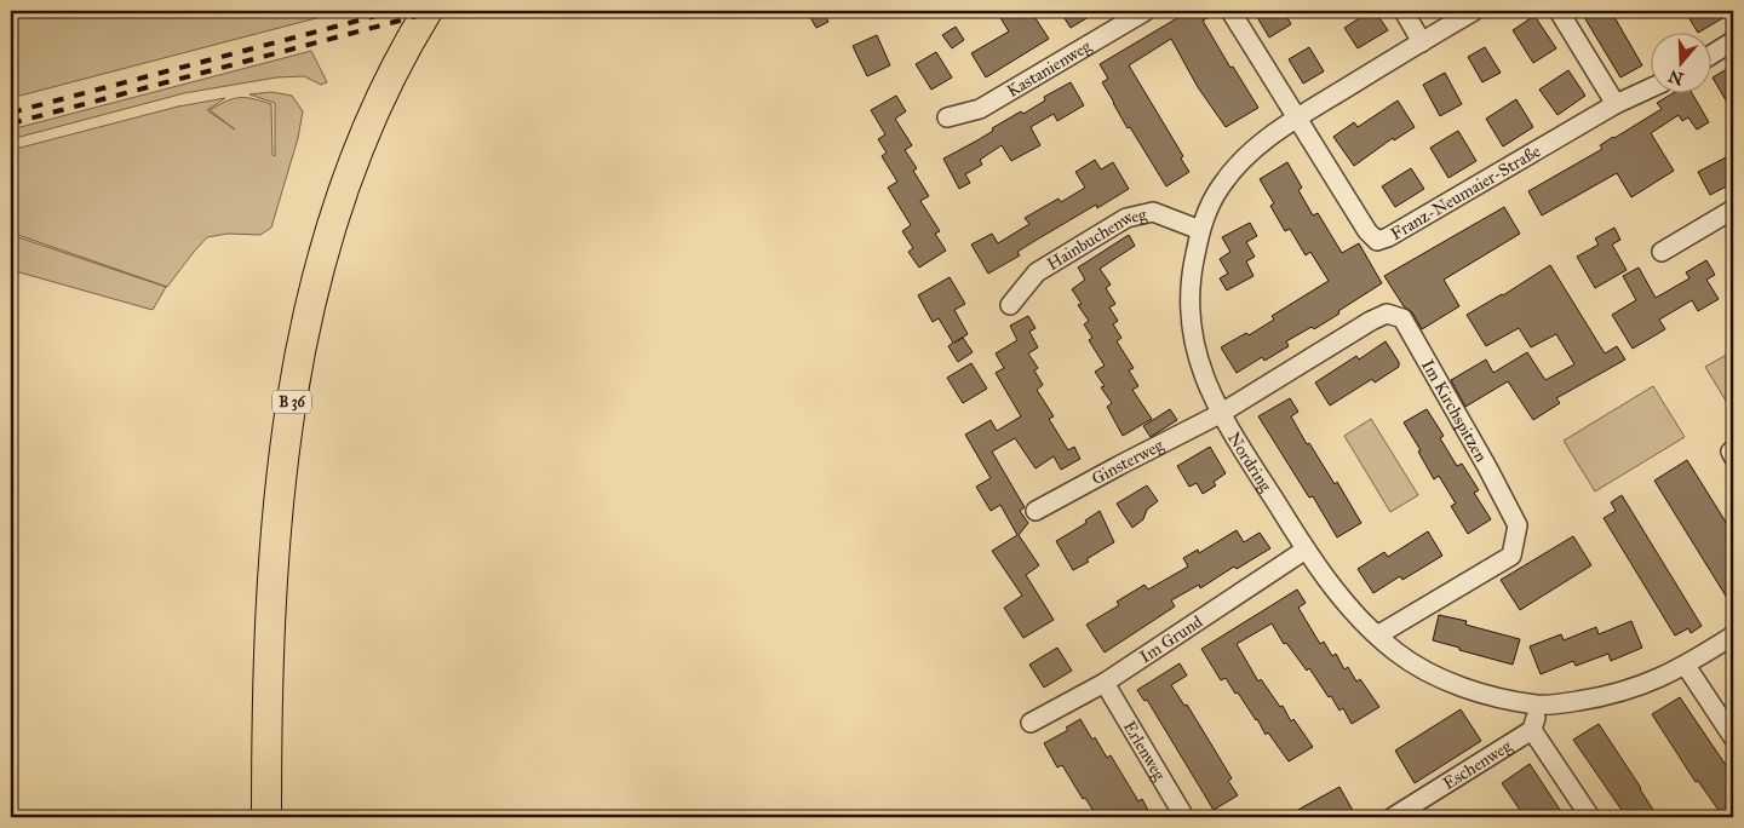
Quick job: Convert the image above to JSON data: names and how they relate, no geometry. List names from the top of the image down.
{
  "streets": {
    "main road": ["B 36"],
    "street": [
      "Kastanienweg",
      "Franz-Neumaier-Straße",
      "Hainbuchenweg",
      "Im Kirchspitzen",
      "Ginsterweg",
      "Nordring",
      "Im Grund",
      "Erlenweg",
      "Eschenweg"
    ]
  },
  "crossings": [
    ["Franz-Neumaier-Straße", "Nordring"],
    ["Hainbuchenweg", "Nordring"],
    ["Im Kirchspitzen", "Ginsterweg"],
    ["Im Kirchspitzen", "Nordring"],
    ["Ginsterweg", "Nordring"],
    ["Nordring", "Im Grund"],
    ["Im Grund", "Erlenweg"]
  ],
  "north": "bottom"
}
